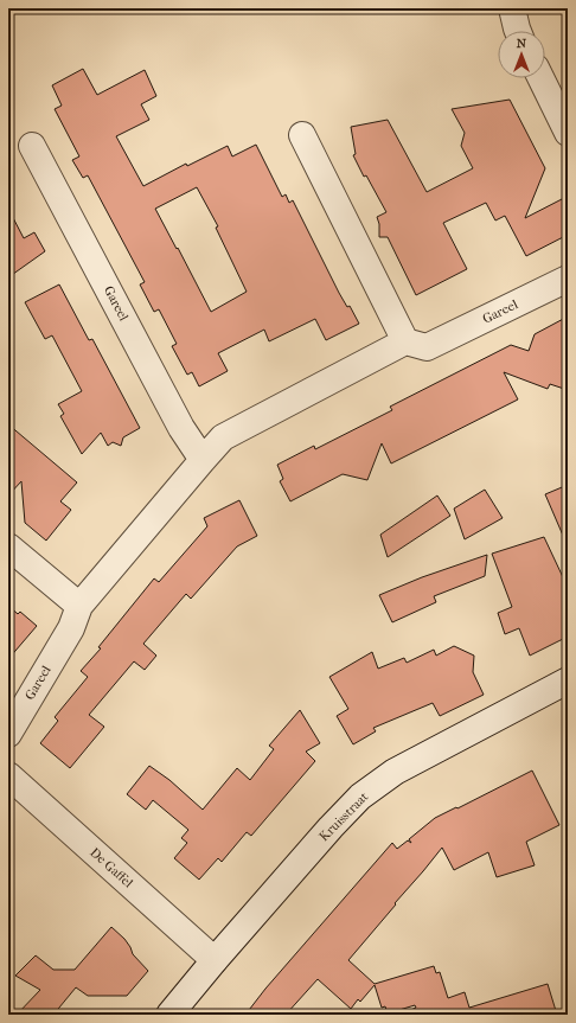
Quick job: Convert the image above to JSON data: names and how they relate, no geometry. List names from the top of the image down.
{
  "streets": {
    "street": ["Gareel", "Kruisstraat", "De Gaffel"]
  },
  "crossings": [
    ["Kruisstraat", "De Gaffel"]
  ],
  "north": "top"
}
